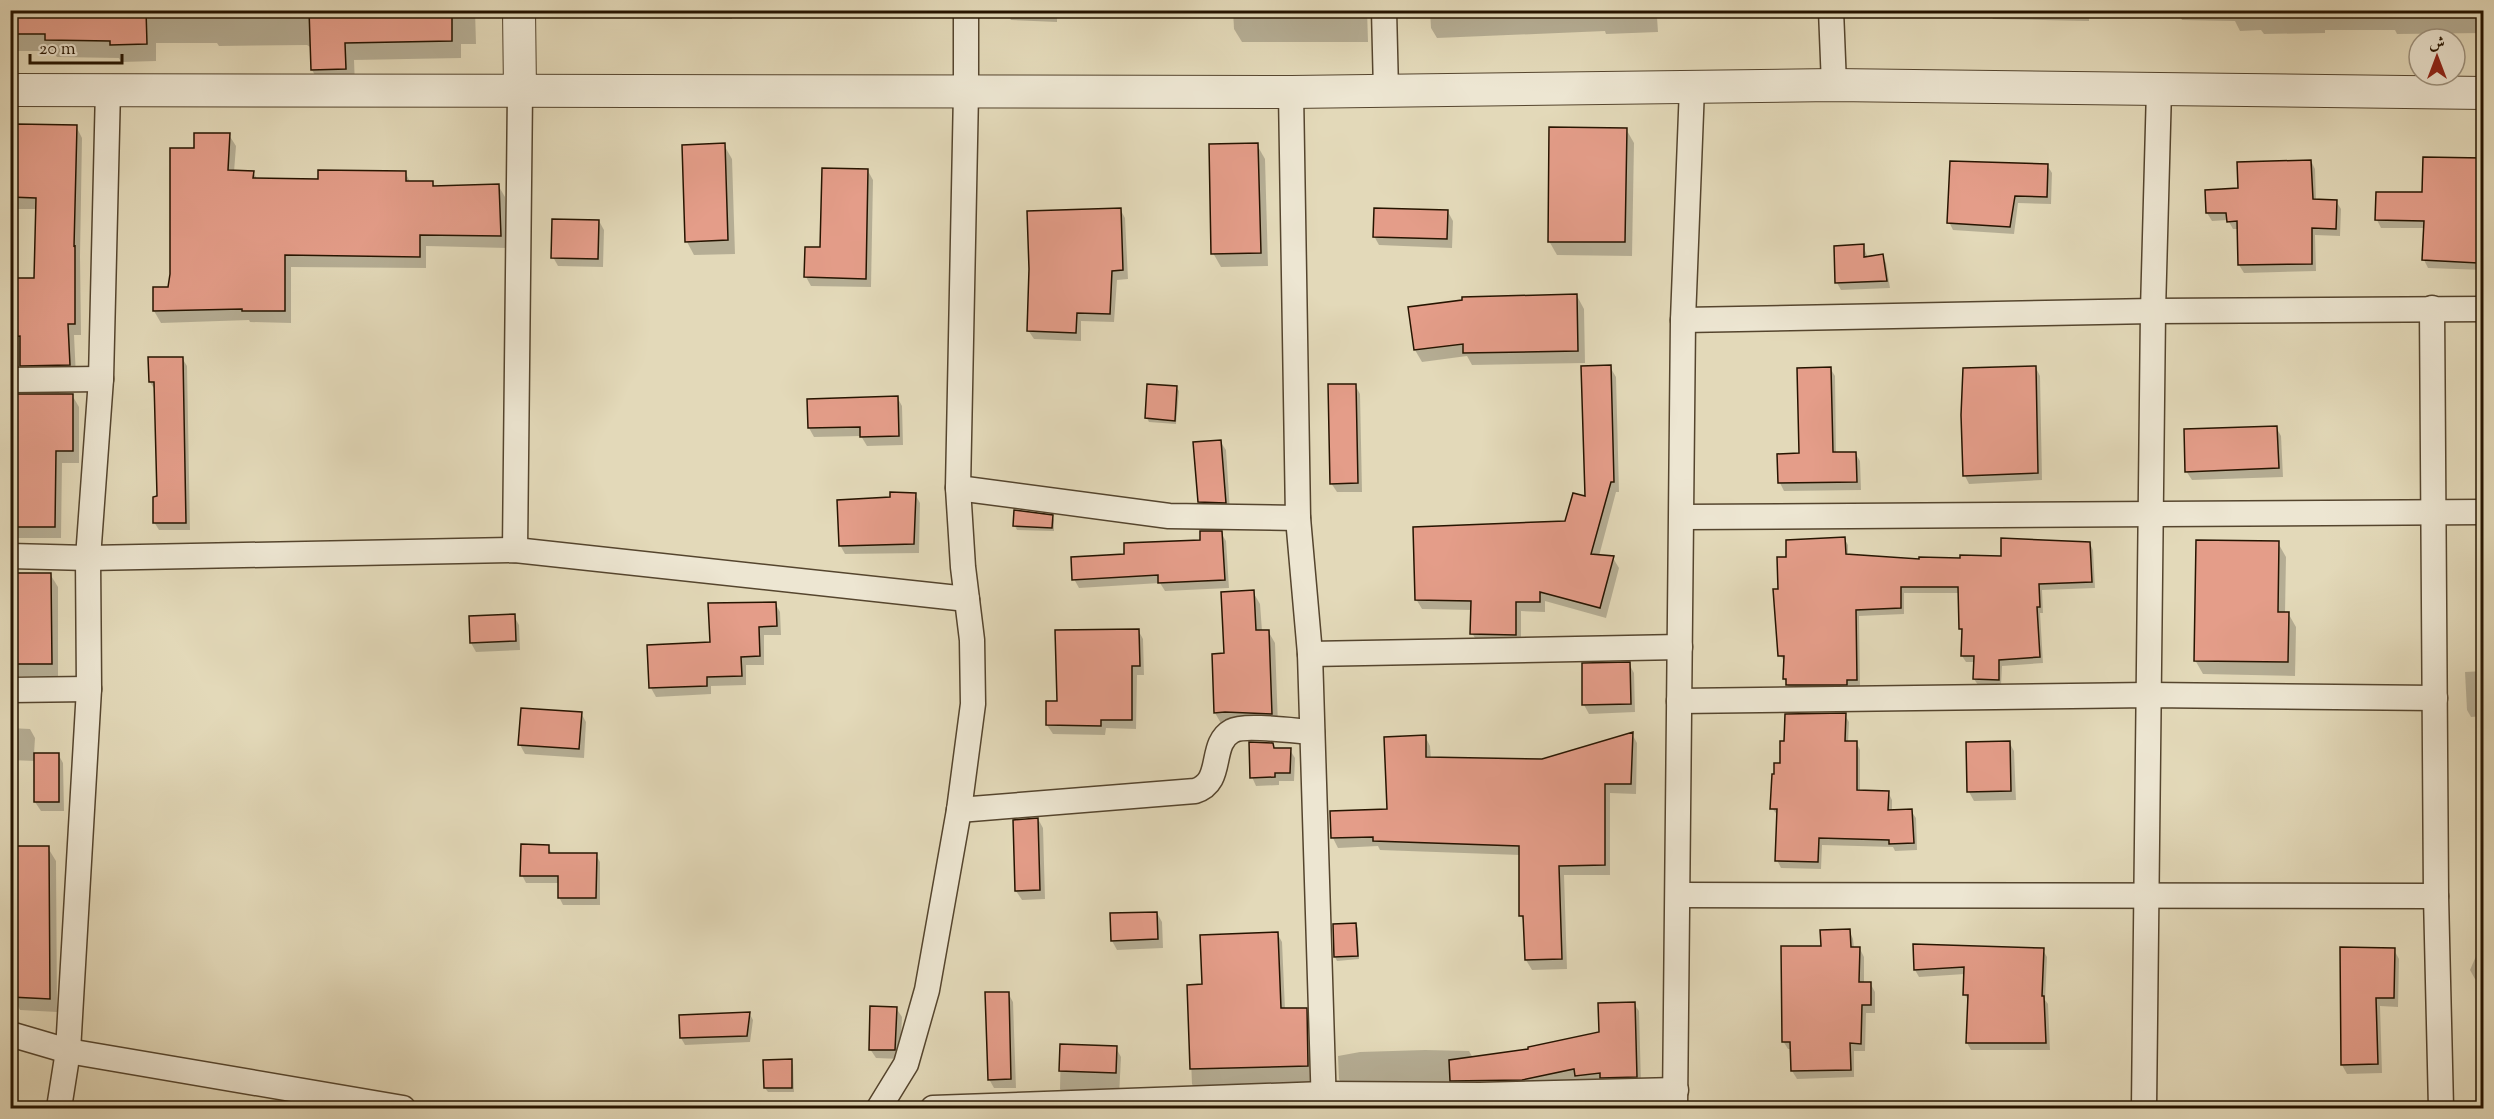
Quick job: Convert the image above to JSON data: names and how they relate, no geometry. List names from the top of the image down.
{
  "scale_bar": "20 m",
  "north": "top"
}
